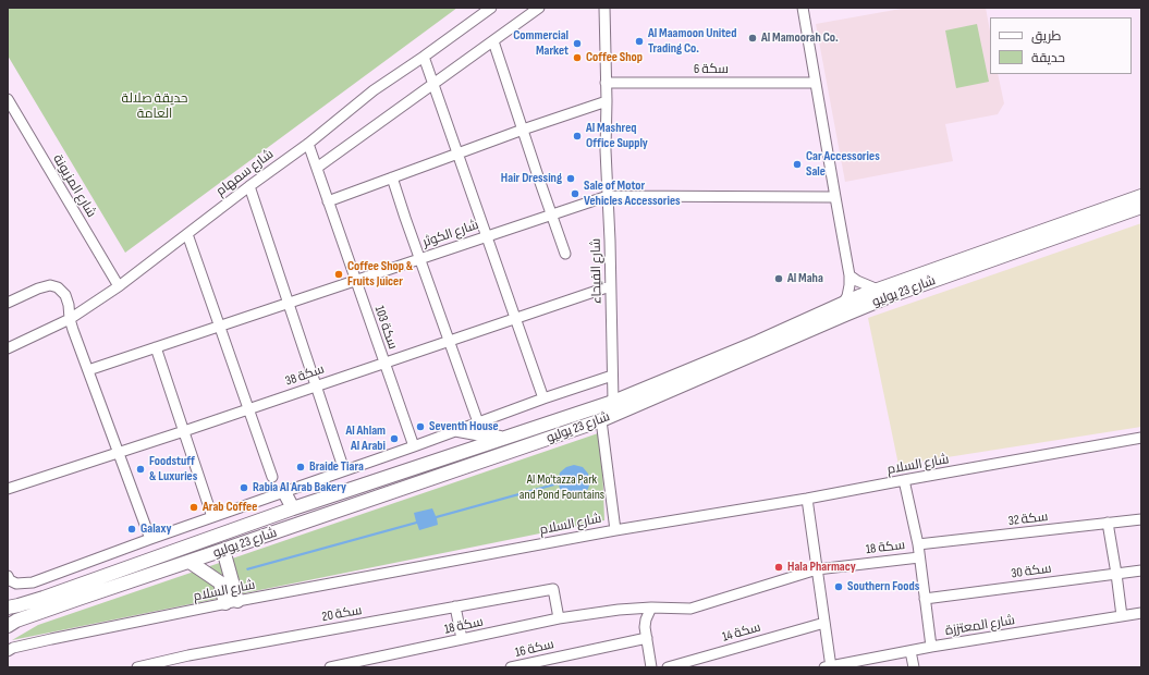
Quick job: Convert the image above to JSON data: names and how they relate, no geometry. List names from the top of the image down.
{
  "streets": {
    "main road": ["شارع 23 يوليو"],
    "street": [
      "سكة 6",
      "شارع سمهام",
      "شارع المزيونة",
      "شارع الكوثر",
      "شارع الفيحاء",
      "سكة 103",
      "سكة 38",
      "شارع السلام",
      "سكة 32",
      "سكة 18",
      "سكة 30",
      "سكة 20",
      "شارع المعتززة",
      "سكة 14",
      "سكة 16"
    ]
  },
  "crossings": [
    ["سكة 6", "شارع الفيحاء"],
    ["شارع سمهام", "شارع المزيونة"],
    ["شارع سمهام", "سكة 103"],
    ["شارع الكوثر", "شارع الفيحاء"],
    ["شارع الكوثر", "سكة 103"],
    ["شارع الفيحاء", "شارع 23 يوليو"],
    ["شارع الفيحاء", "سكة 38"],
    ["سكة 103", "سكة 38"],
    ["سكة 18", "سكة 20"]
  ],
  "parks": ["حديقة صلالة العامة", "Al Mo'tazza Park and Pond Fountains"],
  "places": [
    "Al Mamoorah Co.",
    "Al Maamoon United Trading Co.",
    "Commercial Market",
    "Coffee Shop",
    "Al Mashreq Office Supply",
    "Car Accessories Sale",
    "Hair Dressing",
    "Sale of Motor Vehicles Accessories",
    "Coffee Shop & Fruits Juicer",
    "Al Maha",
    "Seventh House",
    "Al Ahlam Al Arabi",
    "Braide Tiara",
    "Foodstuff & Luxuries",
    "Rabia Al Arab Bakery",
    "Arab Coffee",
    "Galaxy",
    "Hala Pharmacy",
    "Southern Foods"
  ],
  "legend": ["طريق", "حديقة"]
}
